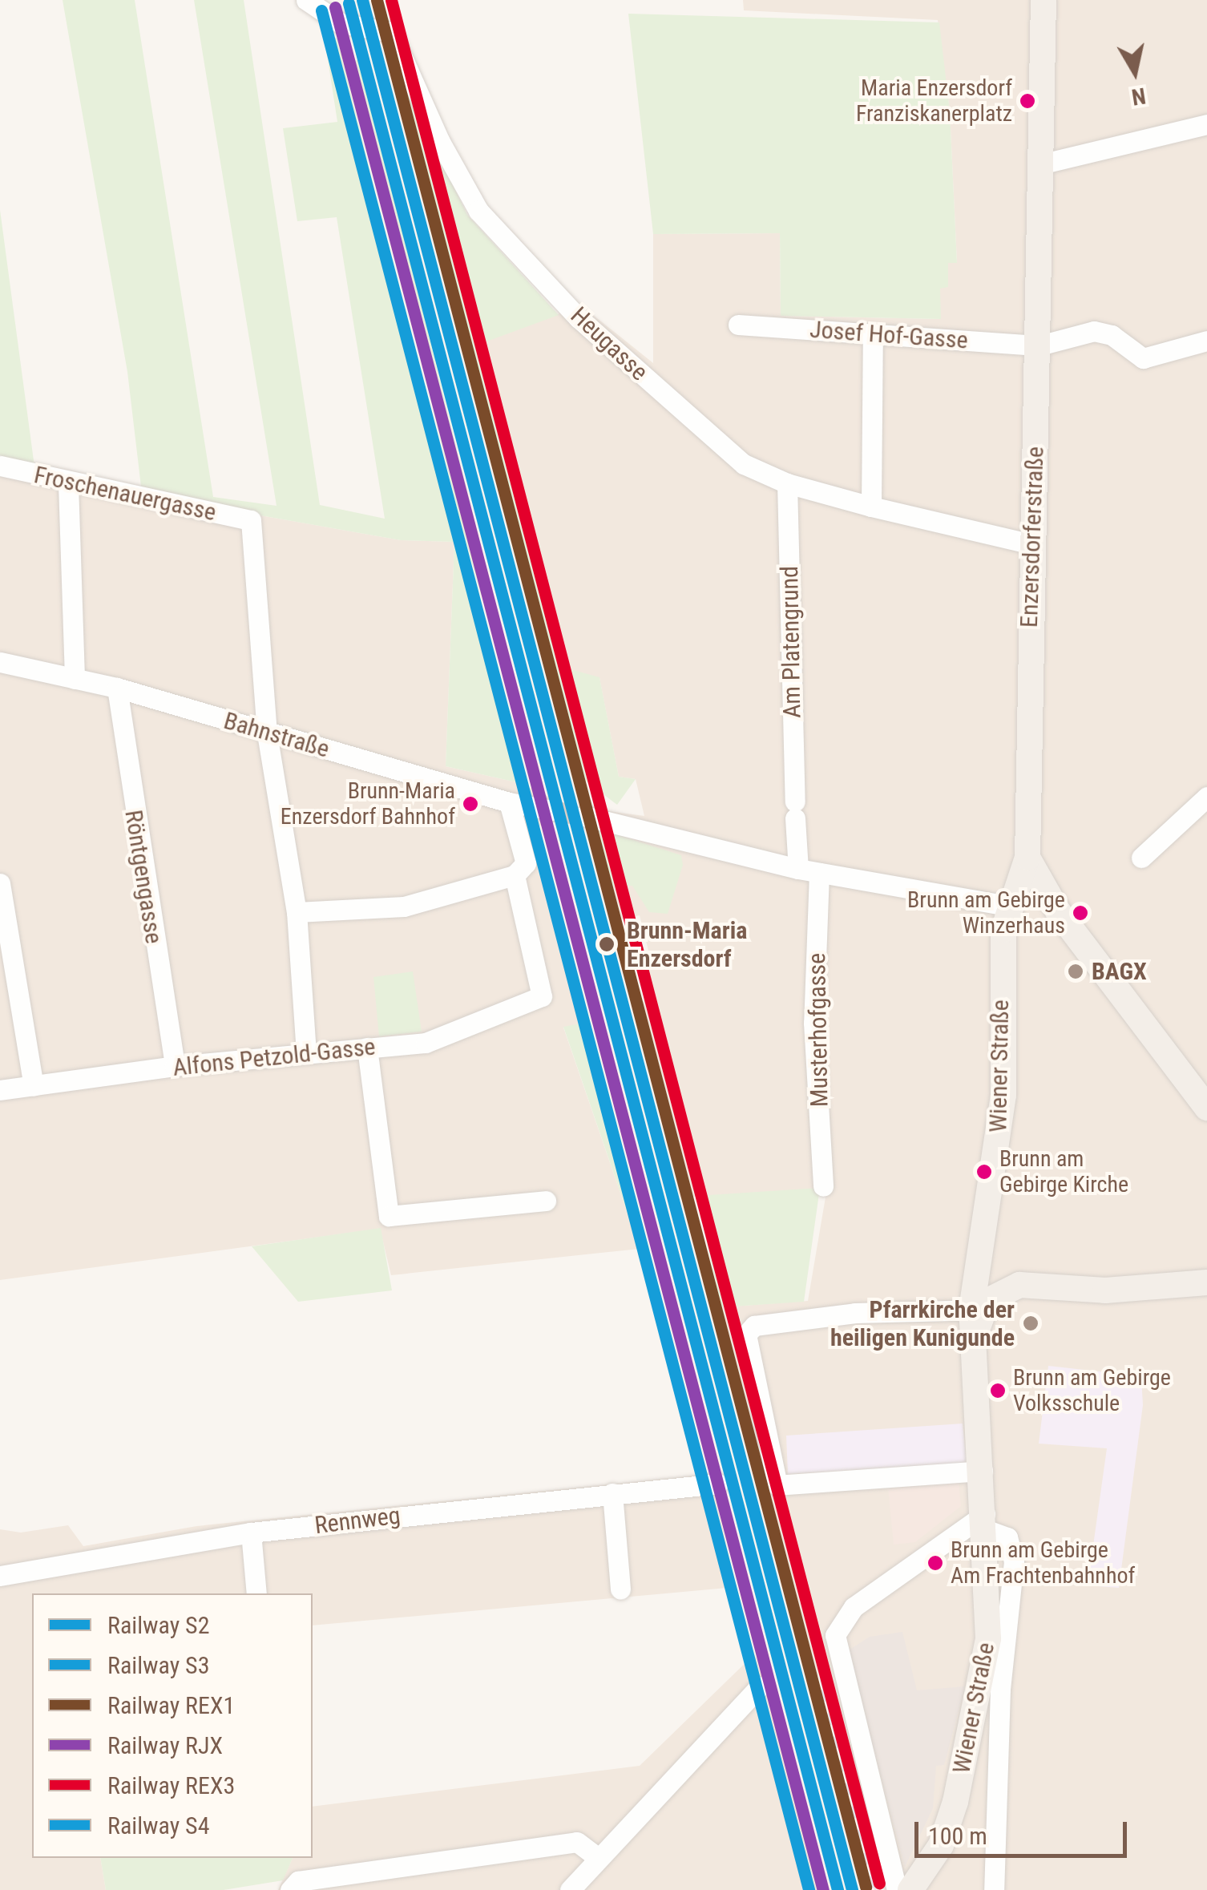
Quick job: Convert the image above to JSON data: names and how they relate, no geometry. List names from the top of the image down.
{
  "streets": {
    "main road": ["Enzersdorferstraße", "Wiener Straße"],
    "street": [
      "Josef Hof-Gasse",
      "Heugasse",
      "Froschenauergasse",
      "Am Platengrund",
      "Bahnstraße",
      "Röntgengasse",
      "Musterhofgasse",
      "Alfons Petzold-Gasse",
      "Rennweg"
    ]
  },
  "crossings": [
    ["Josef Hof-Gasse", "Enzersdorferstraße"],
    ["Heugasse", "Enzersdorferstraße"],
    ["Heugasse", "Am Platengrund"],
    ["Froschenauergasse", "Bahnstraße"],
    ["Enzersdorferstraße", "Wiener Straße"],
    ["Bahnstraße", "Röntgengasse"],
    ["Röntgengasse", "Alfons Petzold-Gasse"]
  ],
  "places": [
    "Maria Enzersdorf Franziskanerplatz",
    "Brunn-Maria Enzersdorf Bahnhof",
    "Brunn am Gebirge Winzerhaus",
    "Brunn-Maria Enzersdorf",
    "BAGX",
    "Brunn am Gebirge Kirche",
    "Pfarrkirche der heiligen Kunigunde",
    "Brunn am Gebirge Volksschule",
    "Brunn am Gebirge Am Frachtenbahnhof"
  ],
  "lines": [
    "rail line S2",
    "rail line REX1",
    "rail line REX3",
    "rail line S3",
    "rail line RJX",
    "rail line S4"
  ],
  "legend": [
    "Railway S2",
    "Railway S3",
    "Railway REX1",
    "Railway RJX",
    "Railway REX3",
    "Railway S4"
  ],
  "scale_bar": "100 m",
  "north": "bottom"
}
